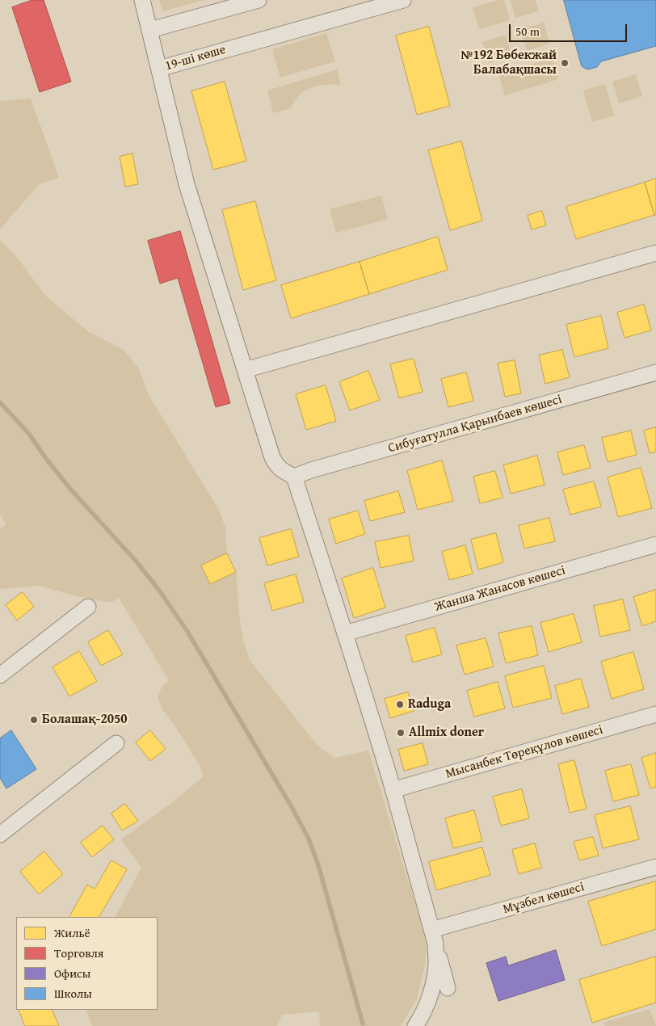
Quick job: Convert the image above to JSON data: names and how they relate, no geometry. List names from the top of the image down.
{
  "streets": {
    "street": [
      "19-ші көше",
      "Сибуғатулла Қарынбаев көшесі",
      "Жанша Жанасов көшесі",
      "Мысанбек Төреқұлов көшесі",
      "Мұзбел көшесі"
    ]
  },
  "places": [
    "№192 Бөбекжай Балабақшасы",
    "Raduga",
    "Болашақ-2050",
    "Allmix doner"
  ],
  "legend": [
    "Жильё",
    "Торговля",
    "Офисы",
    "Школы"
  ],
  "scale_bar": "50 m"
}
